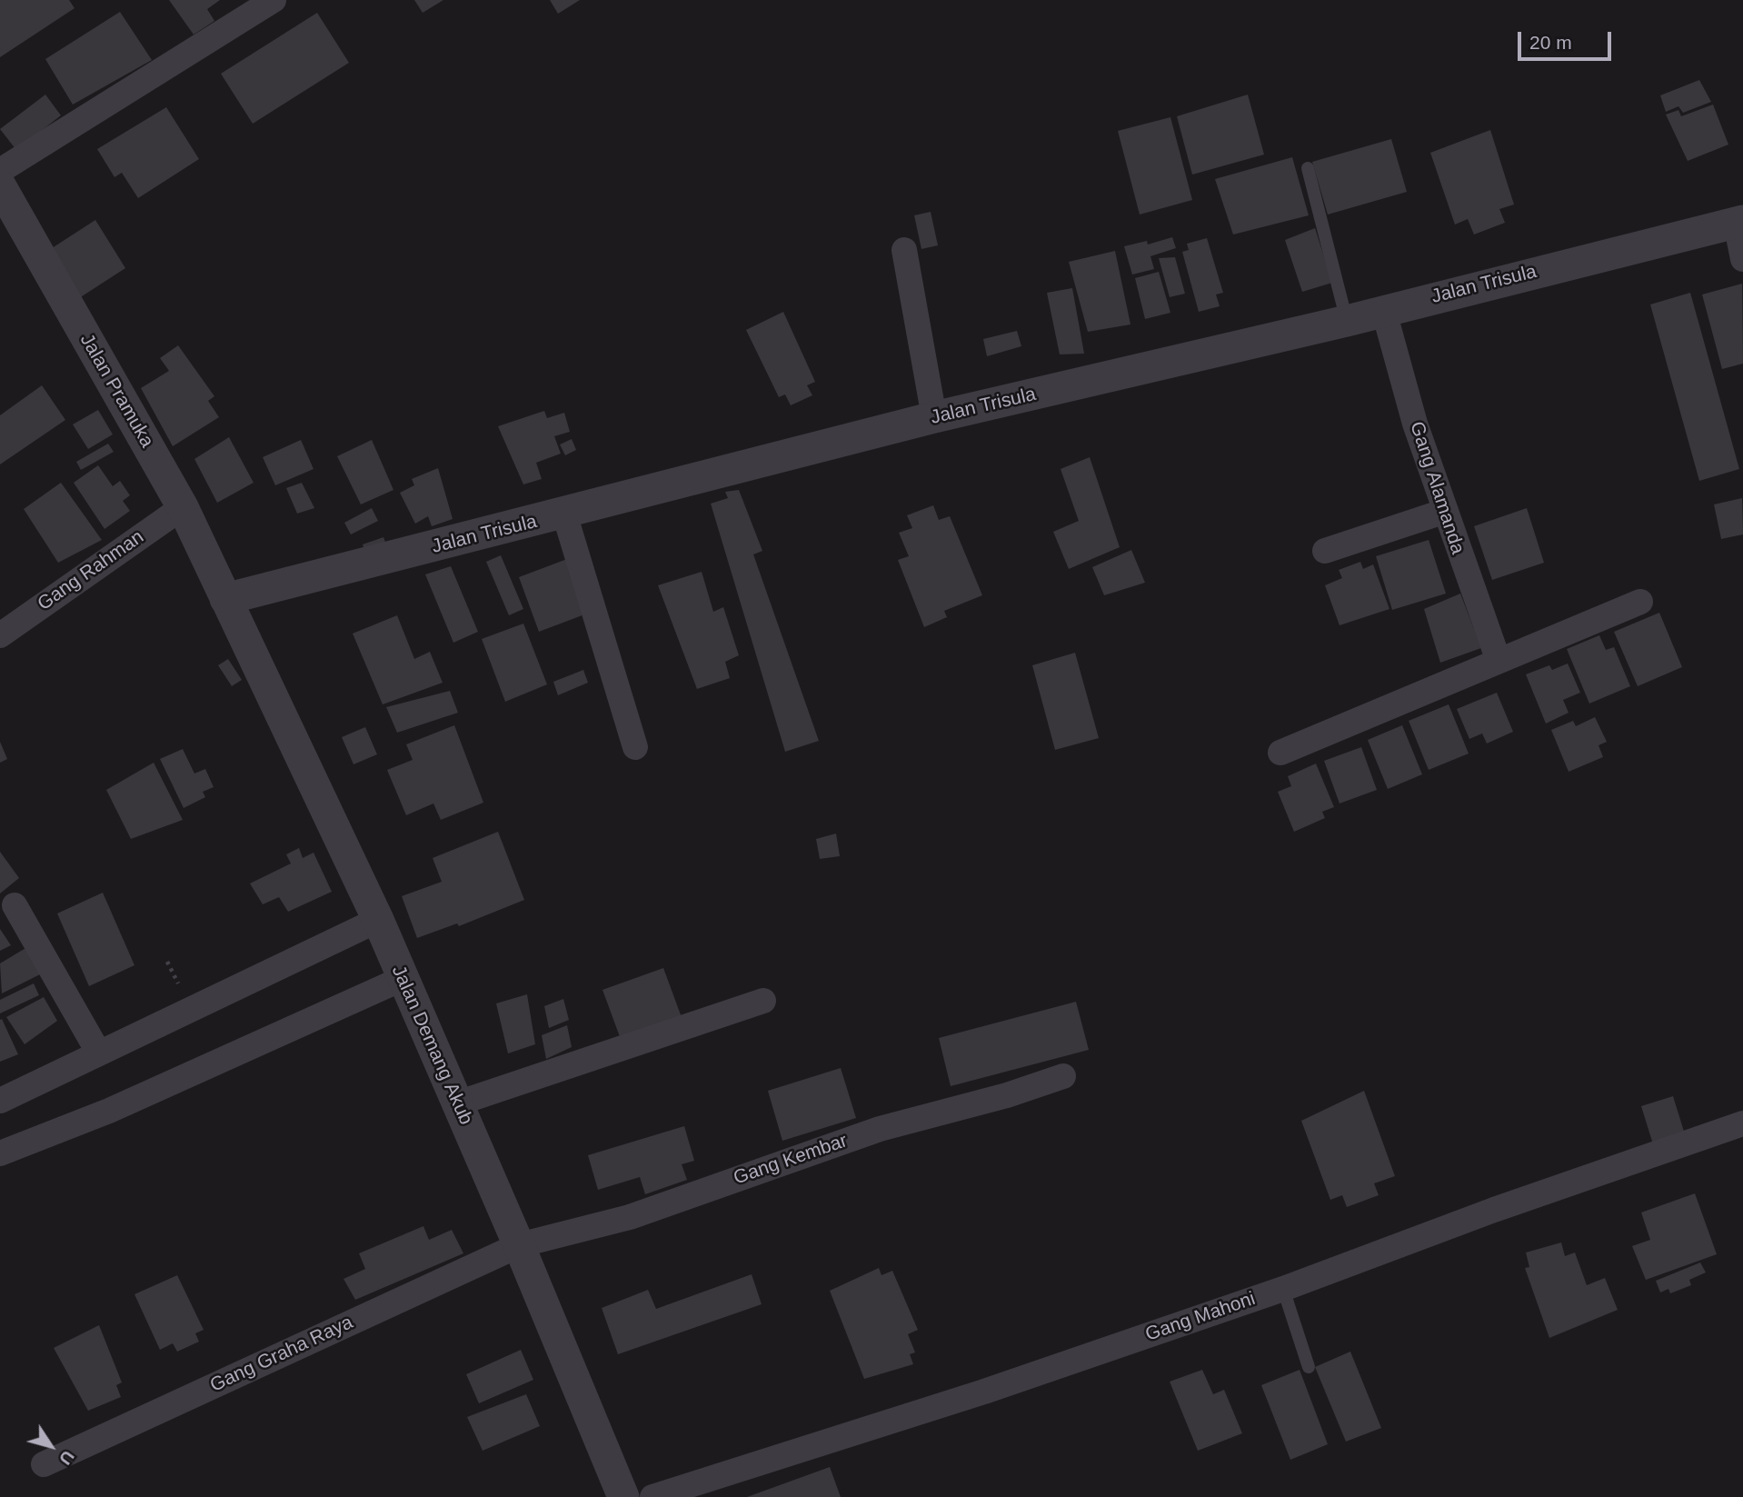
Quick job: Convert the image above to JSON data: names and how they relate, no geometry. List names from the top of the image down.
{
  "streets": {
    "street": [
      "Jalan Trisula",
      "Jalan Pramuka",
      "Gang Alamanda",
      "Gang Rahman",
      "Jalan Demang Akub",
      "Gang Kembar",
      "Gang Mahoni",
      "Gang Graha Raya"
    ]
  },
  "crossings": [
    ["Jalan Trisula", "Jalan Pramuka"],
    ["Jalan Trisula", "Gang Alamanda"],
    ["Jalan Trisula", "Jalan Demang Akub"],
    ["Jalan Pramuka", "Gang Rahman"],
    ["Jalan Pramuka", "Jalan Demang Akub"],
    ["Jalan Demang Akub", "Gang Kembar"],
    ["Jalan Demang Akub", "Gang Graha Raya"],
    ["Gang Kembar", "Gang Graha Raya"]
  ],
  "scale_bar": "20 m",
  "north": "bottom right"
}
